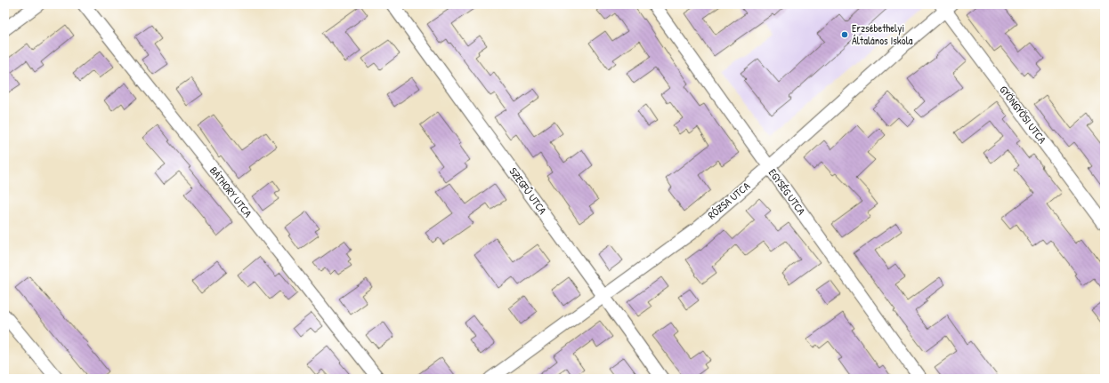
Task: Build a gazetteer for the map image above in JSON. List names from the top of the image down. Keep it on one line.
{"streets":{"street":["GYÖNGYÖSI UTCA","SZEGFŰ UTCA","BÁTHORY UTCA","EGYSÉG UTCA","RÓZSA UTCA"]},"crossings":[["GYÖNGYÖSI UTCA","RÓZSA UTCA"],["SZEGFŰ UTCA","RÓZSA UTCA"],["EGYSÉG UTCA","RÓZSA UTCA"]],"places":["Erzsébethelyi Általános Iskola"]}
